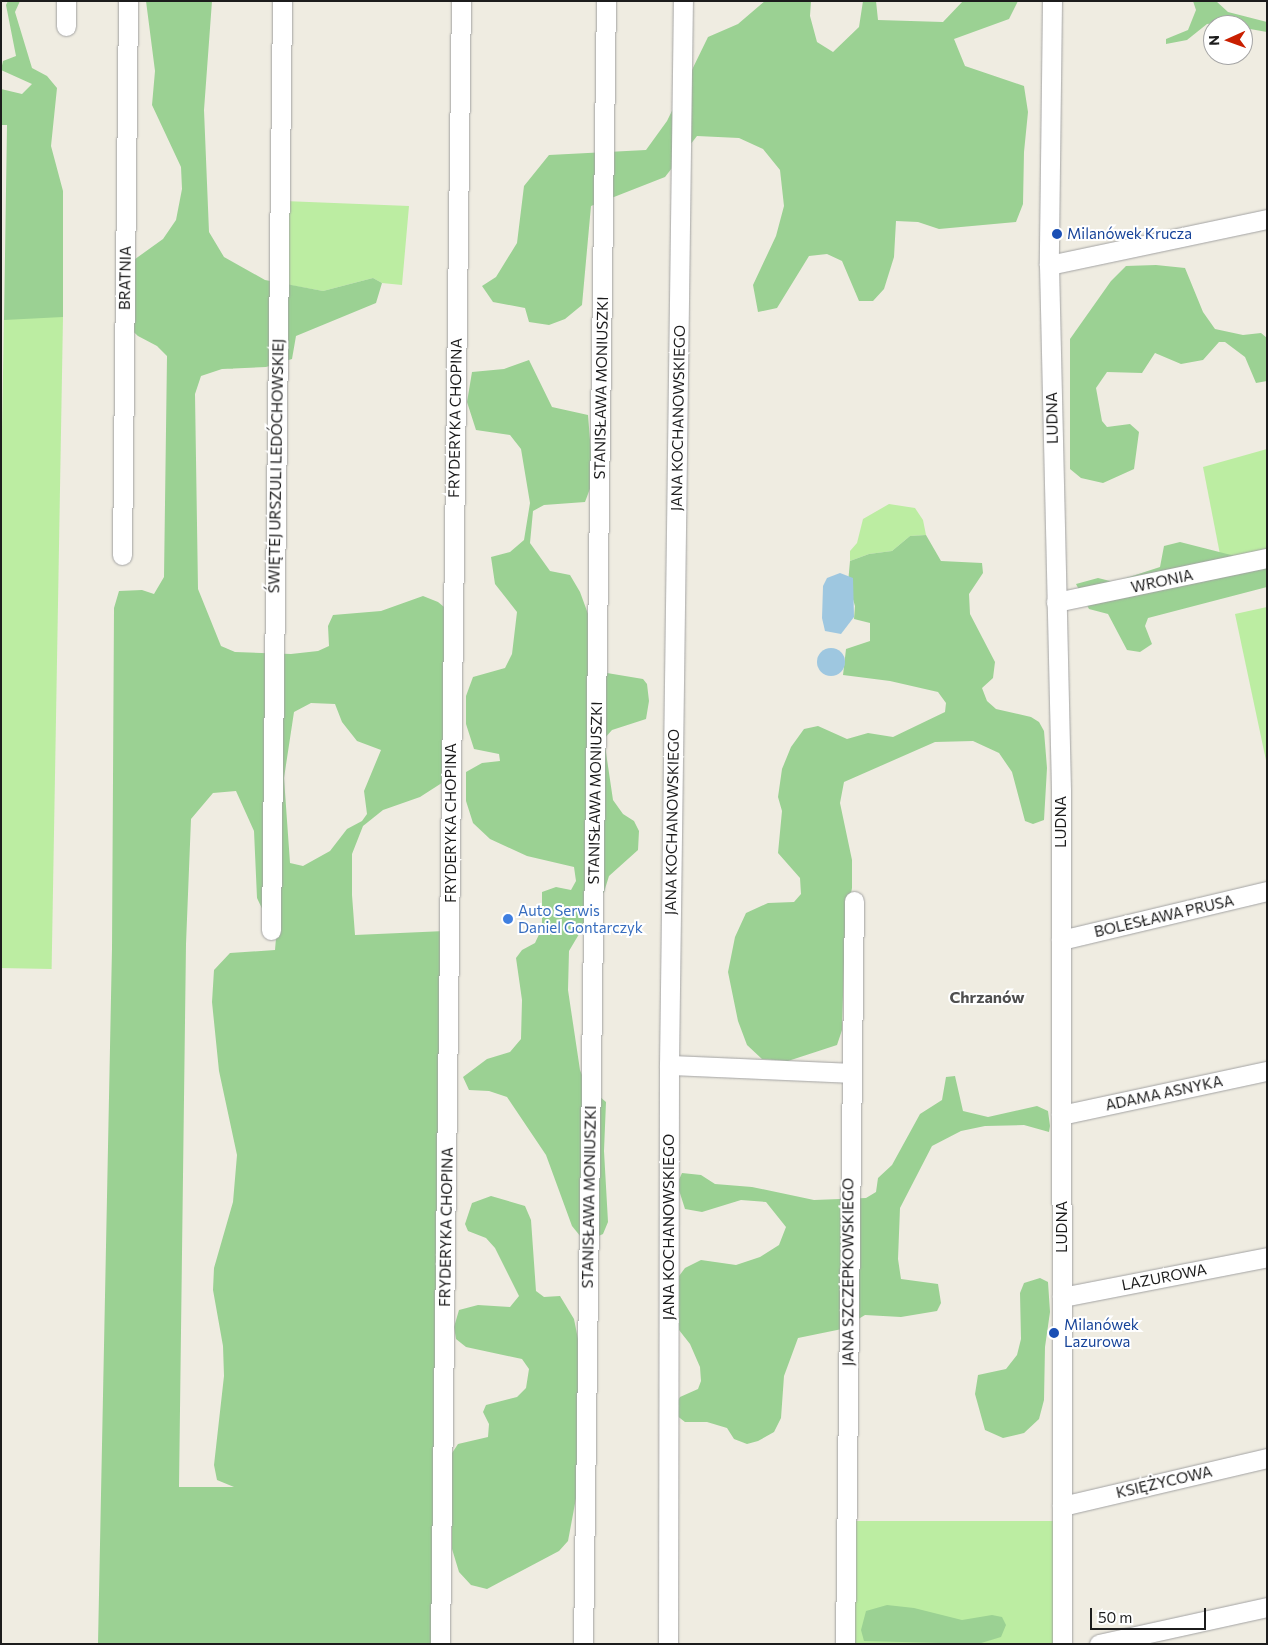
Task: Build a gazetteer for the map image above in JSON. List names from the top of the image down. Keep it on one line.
{"streets":{"street":["BRATNIA","STANISŁAWA MONIUSZKI","FRYDERYKA CHOPINA","JANA KOCHANOWSKIEGO","LUDNA","ŚWIĘTEJ URSZULI LEDÓCHOWSKIEJ","WRONIA","BOLESŁAWA PRUSA","ADAMA ASNYKA","JANA SZCZEPKOWSKIEGO","LAZUROWA","KSIĘŻYCOWA"]},"crossings":[["LUDNA","WRONIA"],["LUDNA","BOLESŁAWA PRUSA"],["LUDNA","ADAMA ASNYKA"],["LUDNA","LAZUROWA"],["LUDNA","KSIĘŻYCOWA"]],"districts":["Chrzanów"],"places":["Milanówek Krucza","Auto Serwis Daniel Gontarczyk","Milanówek Lazurowa"],"scale_bar":"50 m","north":"left"}
